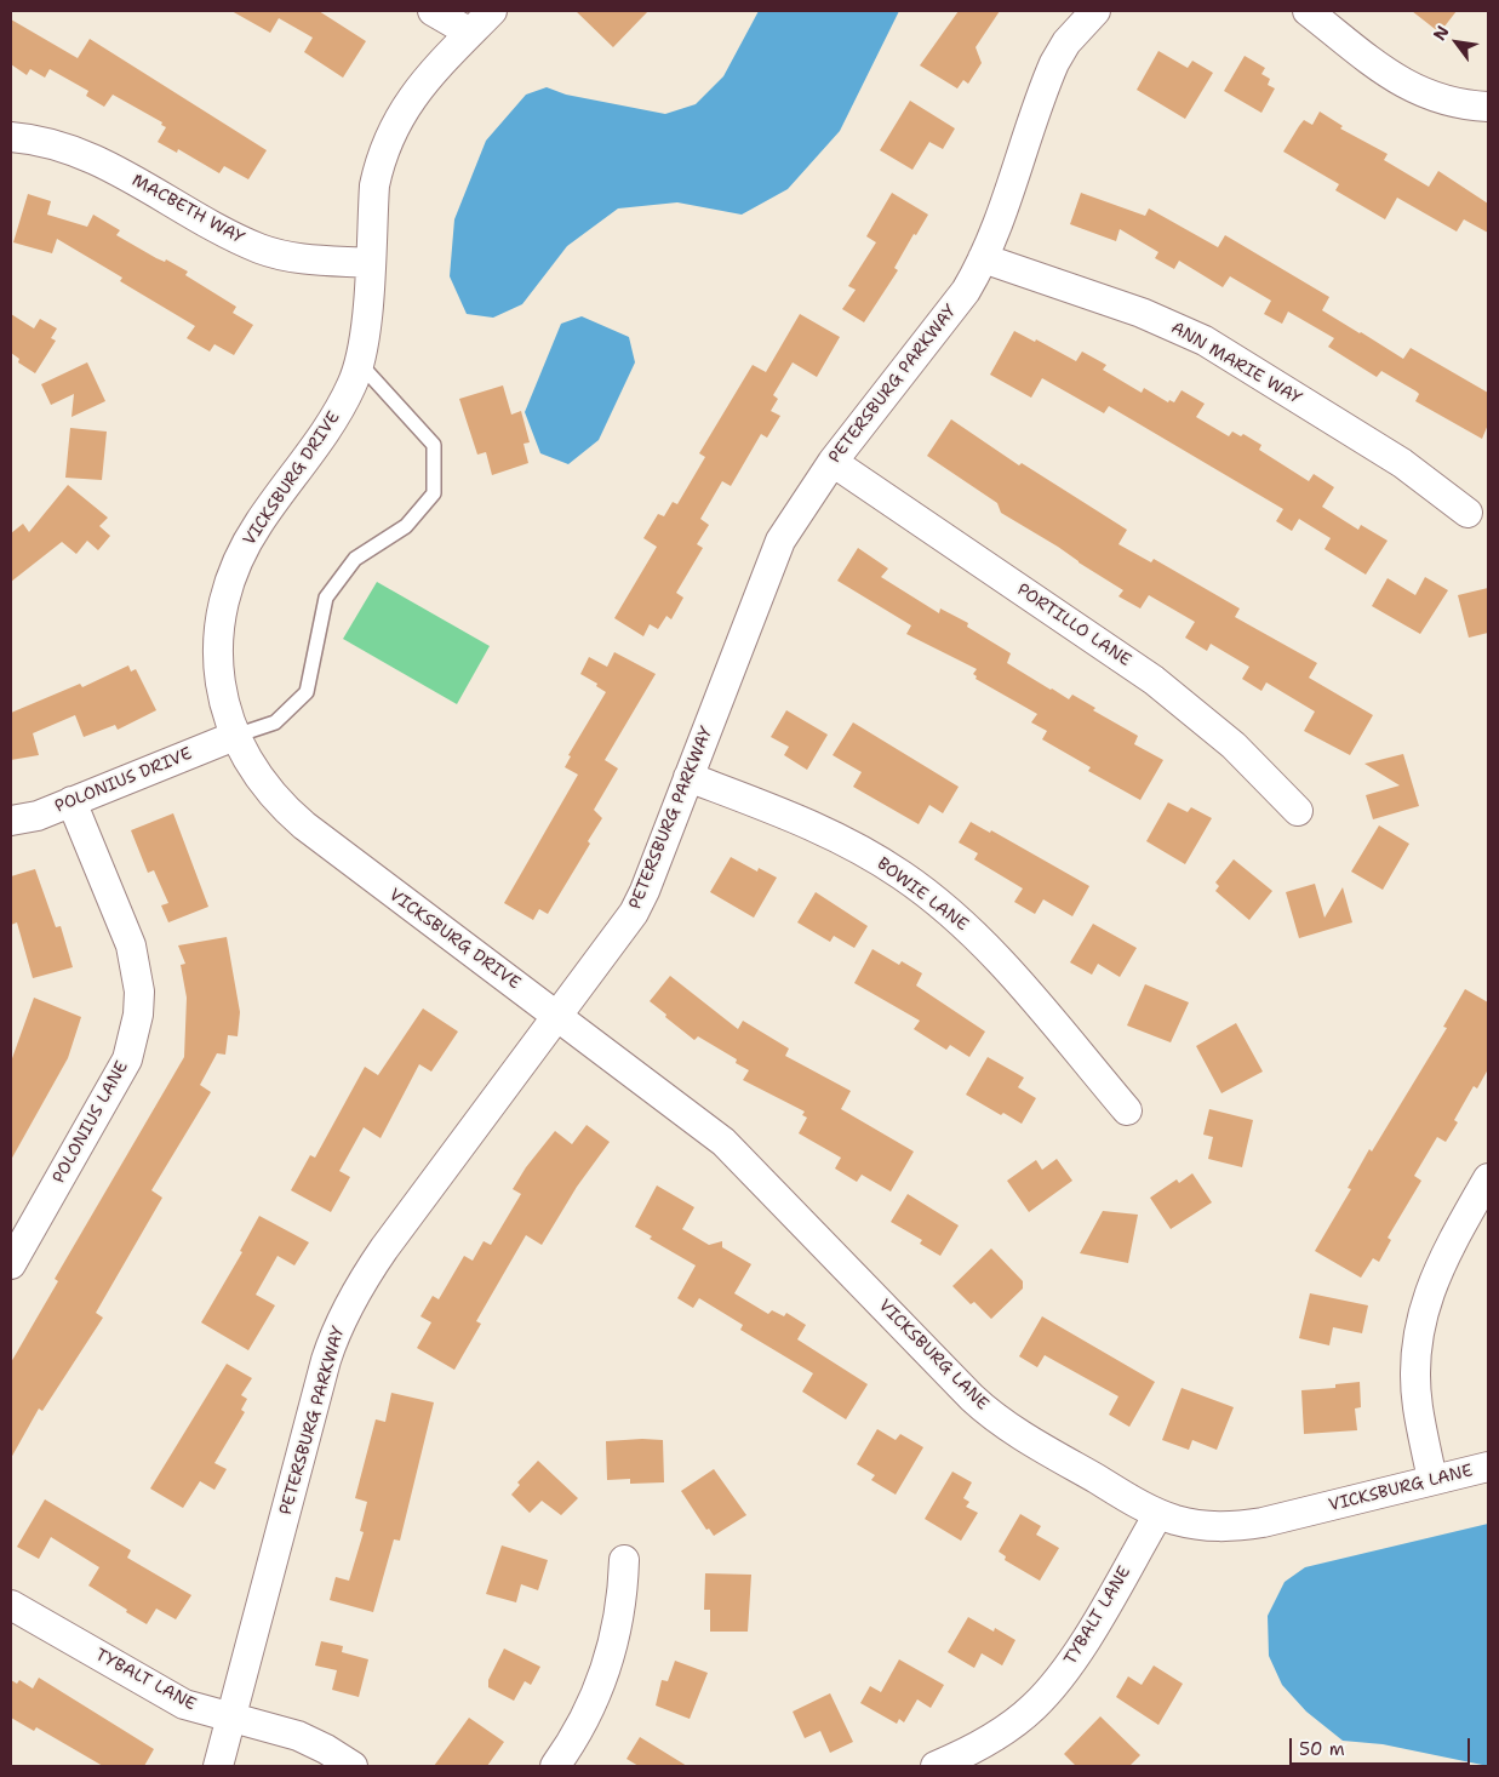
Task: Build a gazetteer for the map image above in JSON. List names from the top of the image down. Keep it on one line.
{"streets":{"street":["MACBETH WAY","ANN MARIE WAY","PETERSBURG PARKWAY","VICKSBURG DRIVE","PORTILLO LANE","POLONIUS DRIVE","BOWIE LANE","POLONIUS LANE","VICKSBURG LANE","TYBALT LANE"]},"crossings":[["MACBETH WAY","VICKSBURG DRIVE"],["ANN MARIE WAY","PETERSBURG PARKWAY"],["PETERSBURG PARKWAY","VICKSBURG DRIVE"],["PETERSBURG PARKWAY","PORTILLO LANE"],["PETERSBURG PARKWAY","BOWIE LANE"],["PETERSBURG PARKWAY","VICKSBURG LANE"],["PETERSBURG PARKWAY","TYBALT LANE"],["VICKSBURG DRIVE","POLONIUS DRIVE"],["VICKSBURG DRIVE","VICKSBURG LANE"],["POLONIUS DRIVE","POLONIUS LANE"],["VICKSBURG LANE","TYBALT LANE"]],"scale_bar":"50 m","north":"top left"}
